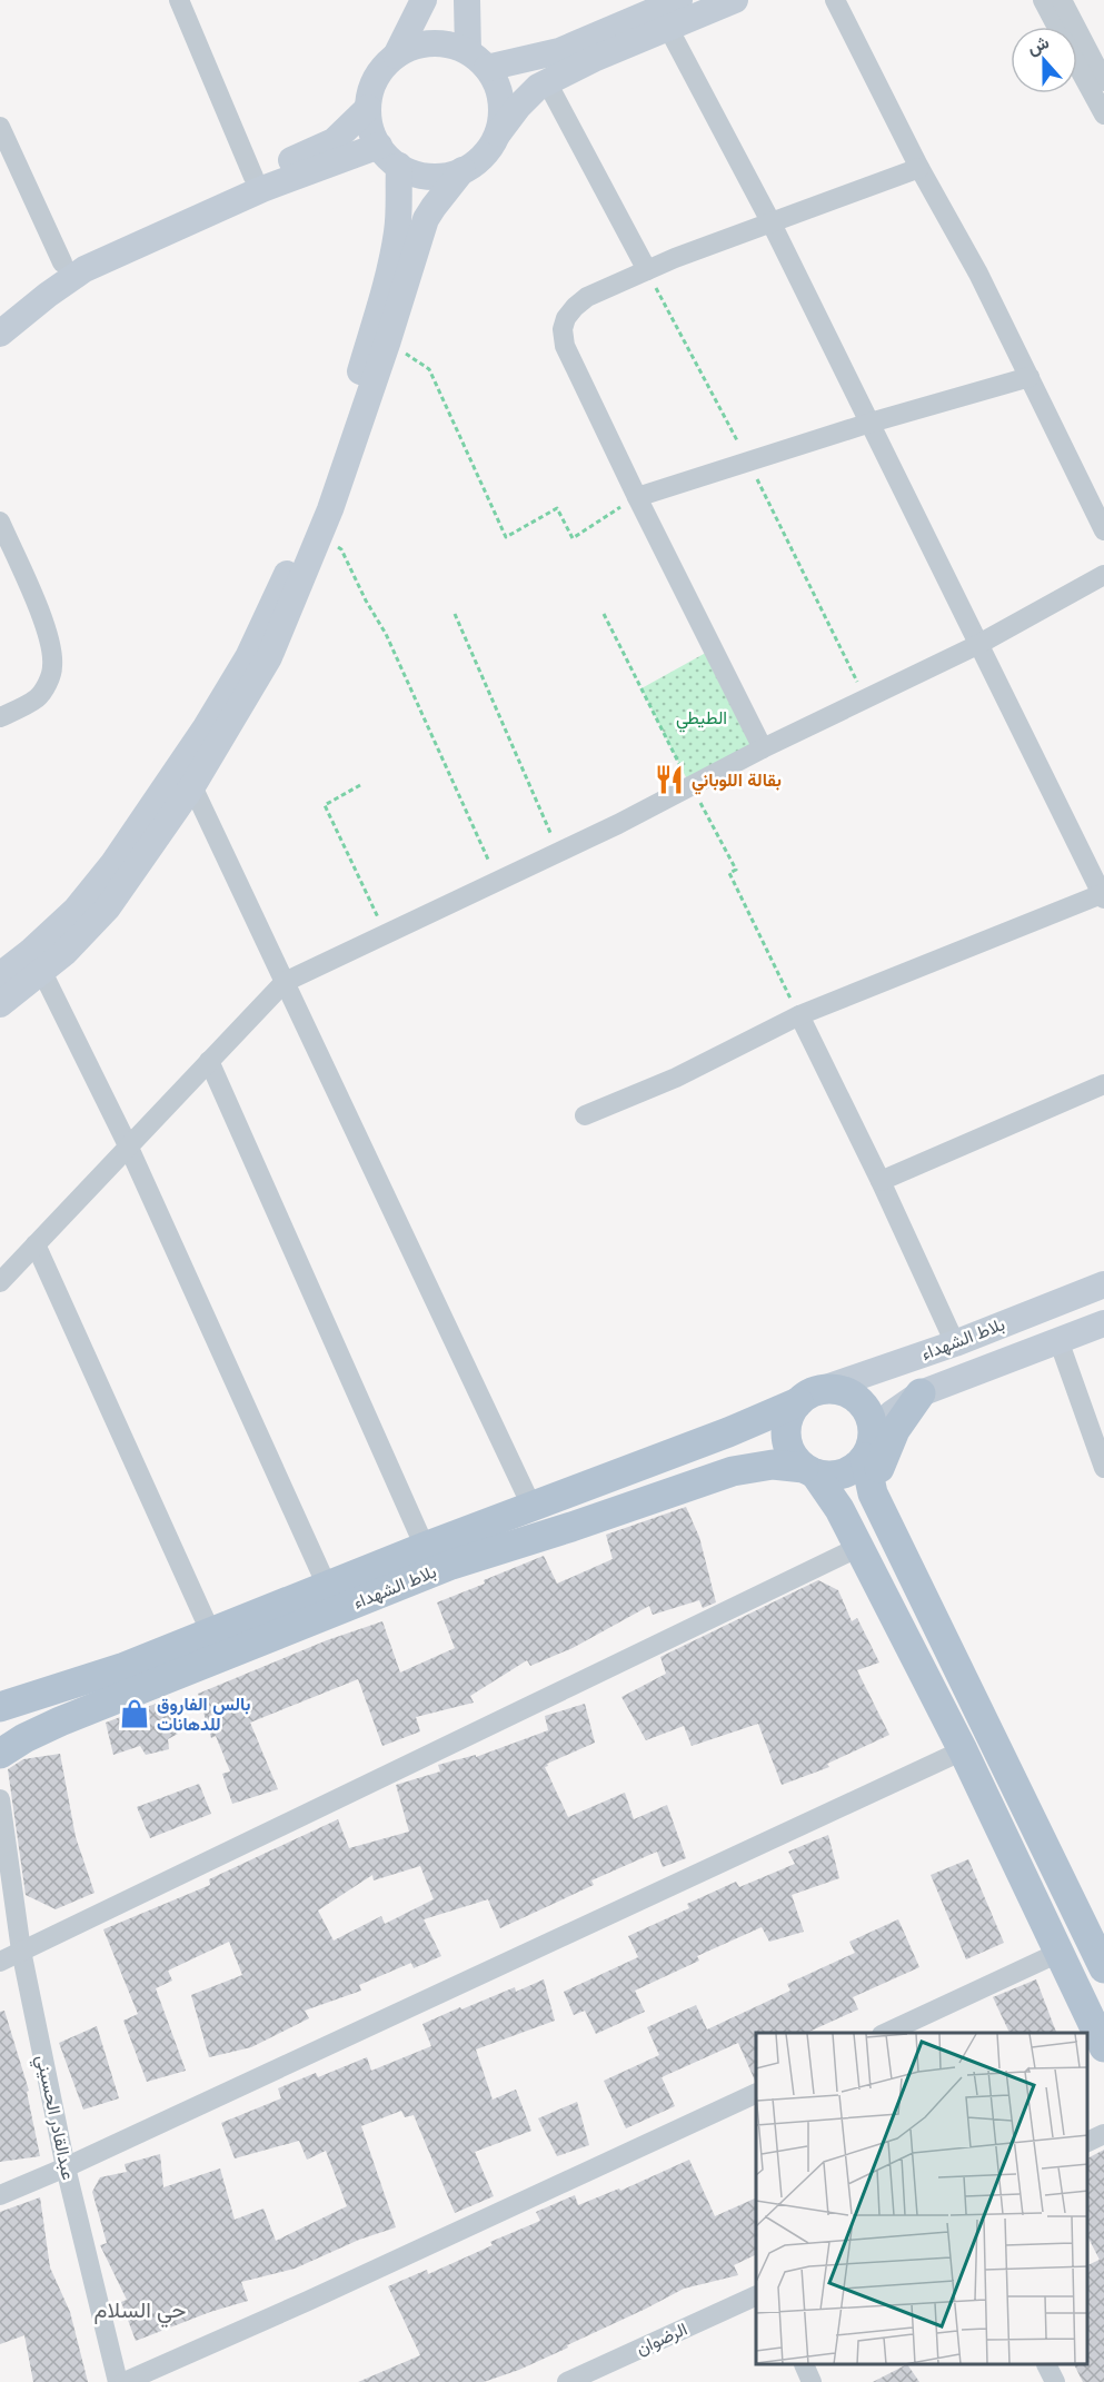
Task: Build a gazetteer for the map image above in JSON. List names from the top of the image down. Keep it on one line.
{"streets":{"main road":["بلاط الشهداء"],"street":["عبدالقادر الحسيني","الرضوان"]},"districts":["حي السلام"],"parks":["الطيطي"],"places":{"restaurant":["بقالة اللوباني"],"shop":["بالس الفاروق للدهانات"]},"north":"top"}
